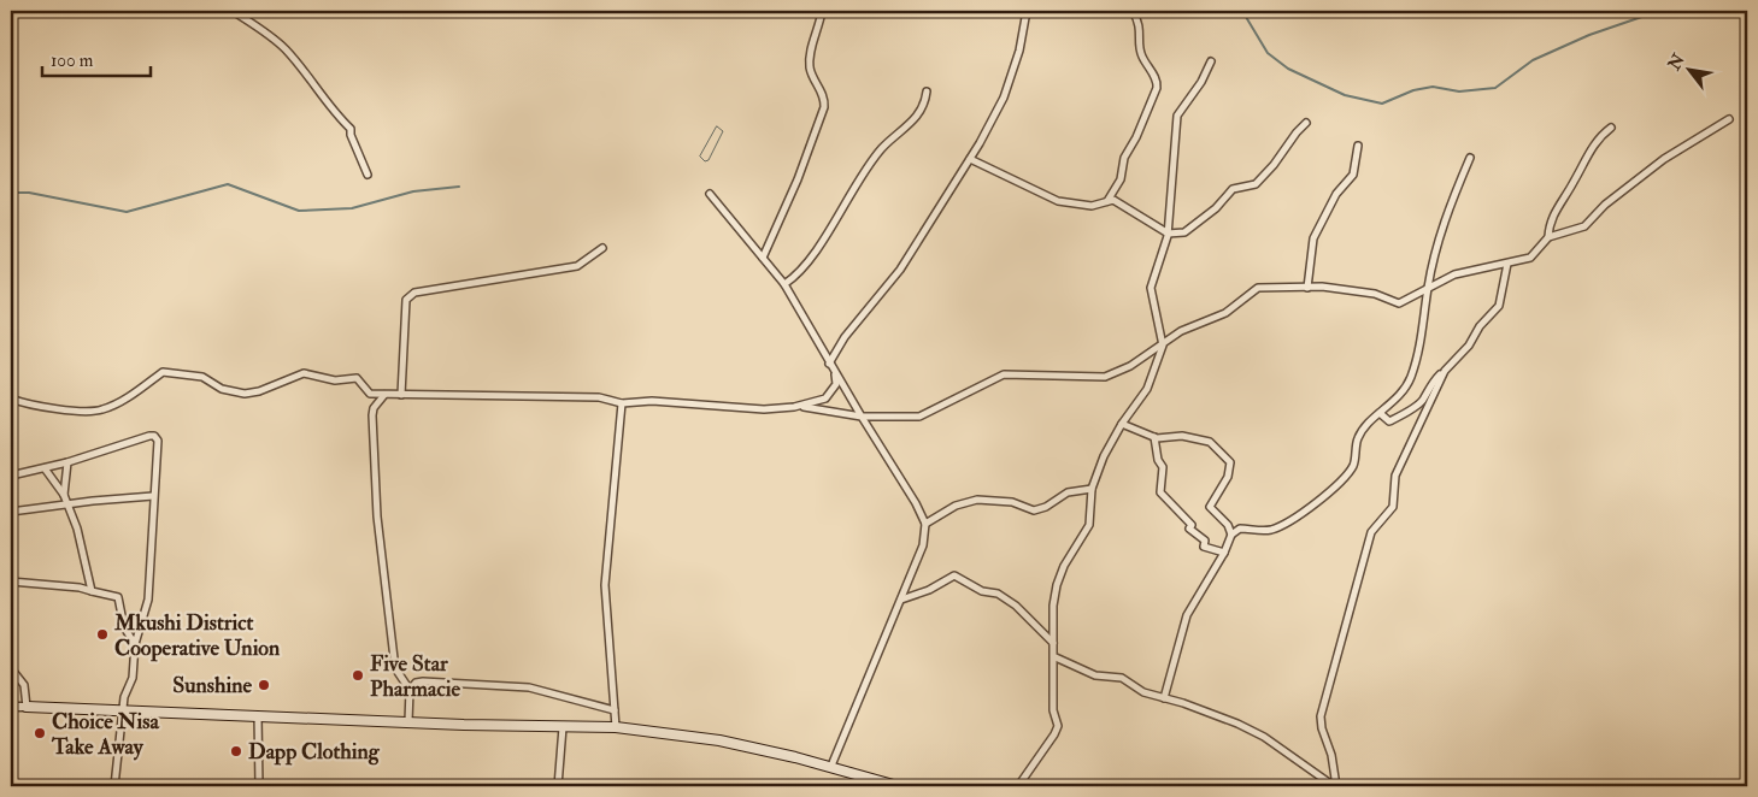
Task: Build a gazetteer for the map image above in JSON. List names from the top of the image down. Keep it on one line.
{"places":["Mkushi District Cooperative Union","Five Star Pharmacie","Sunshine","Choice Nisa Take Away","Dapp Clothing"],"scale_bar":"100 m","north":"top left"}
